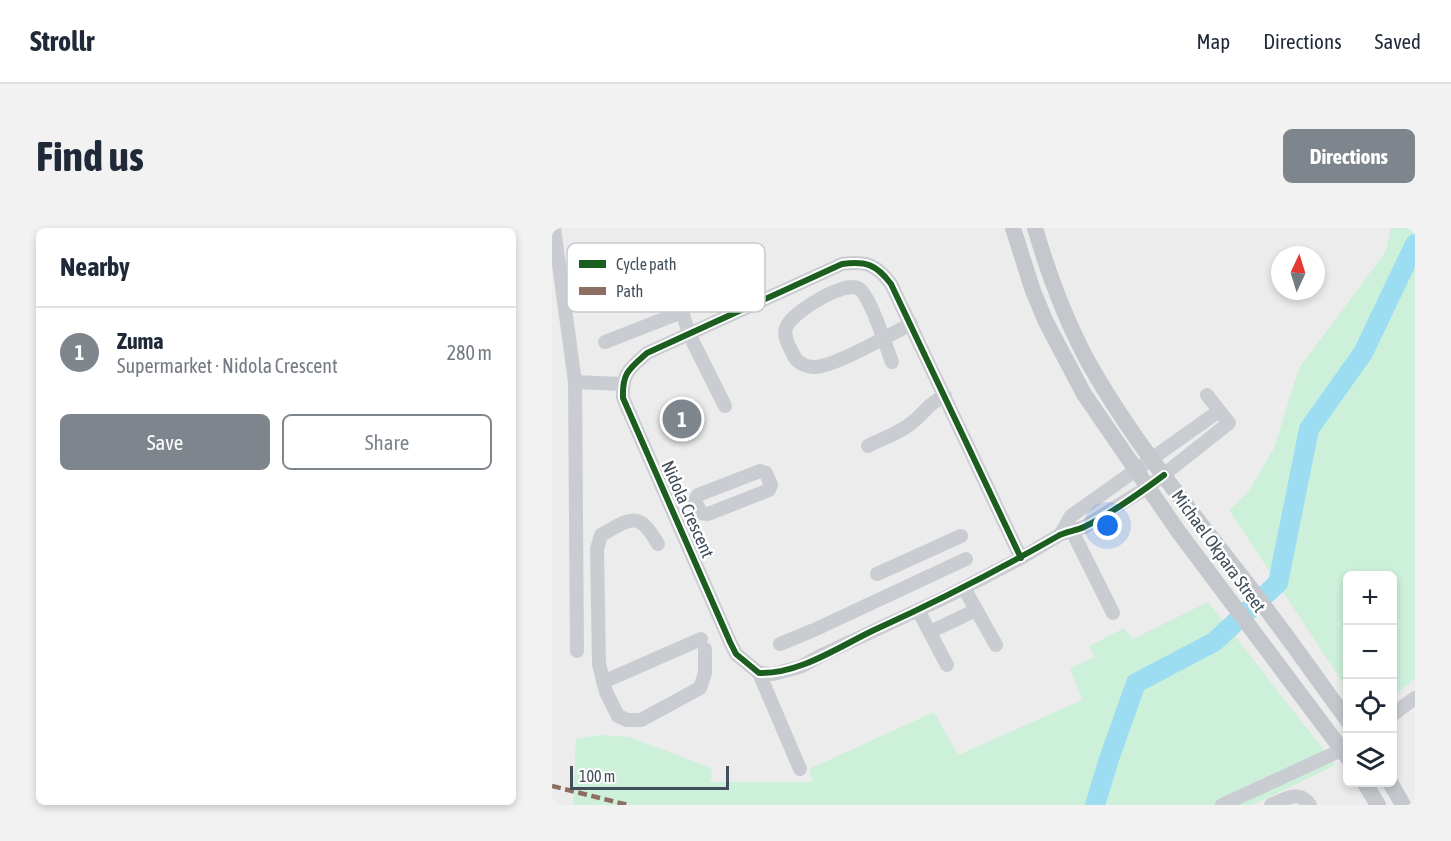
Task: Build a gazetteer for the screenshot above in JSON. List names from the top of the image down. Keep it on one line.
{"streets":{"main road":["Michael Okpara Street"],"street":["Nidola Crescent"]},"legend":["Cycle path","Path"],"scale_bar":"100 m","north":"top","page":{"header":"Strollr","nav":["Map","Directions","Saved"],"buttons":["Directions",["Save","Share"]],"title":"Find us","heading":"Nearby","list":[{"mark":"1","name":"Zuma","note":"Supermarket · Nidola Crescent","value":"280 m"}],"pins":"1","map_buttons":["+","−"],"scale":"100 m"}}
